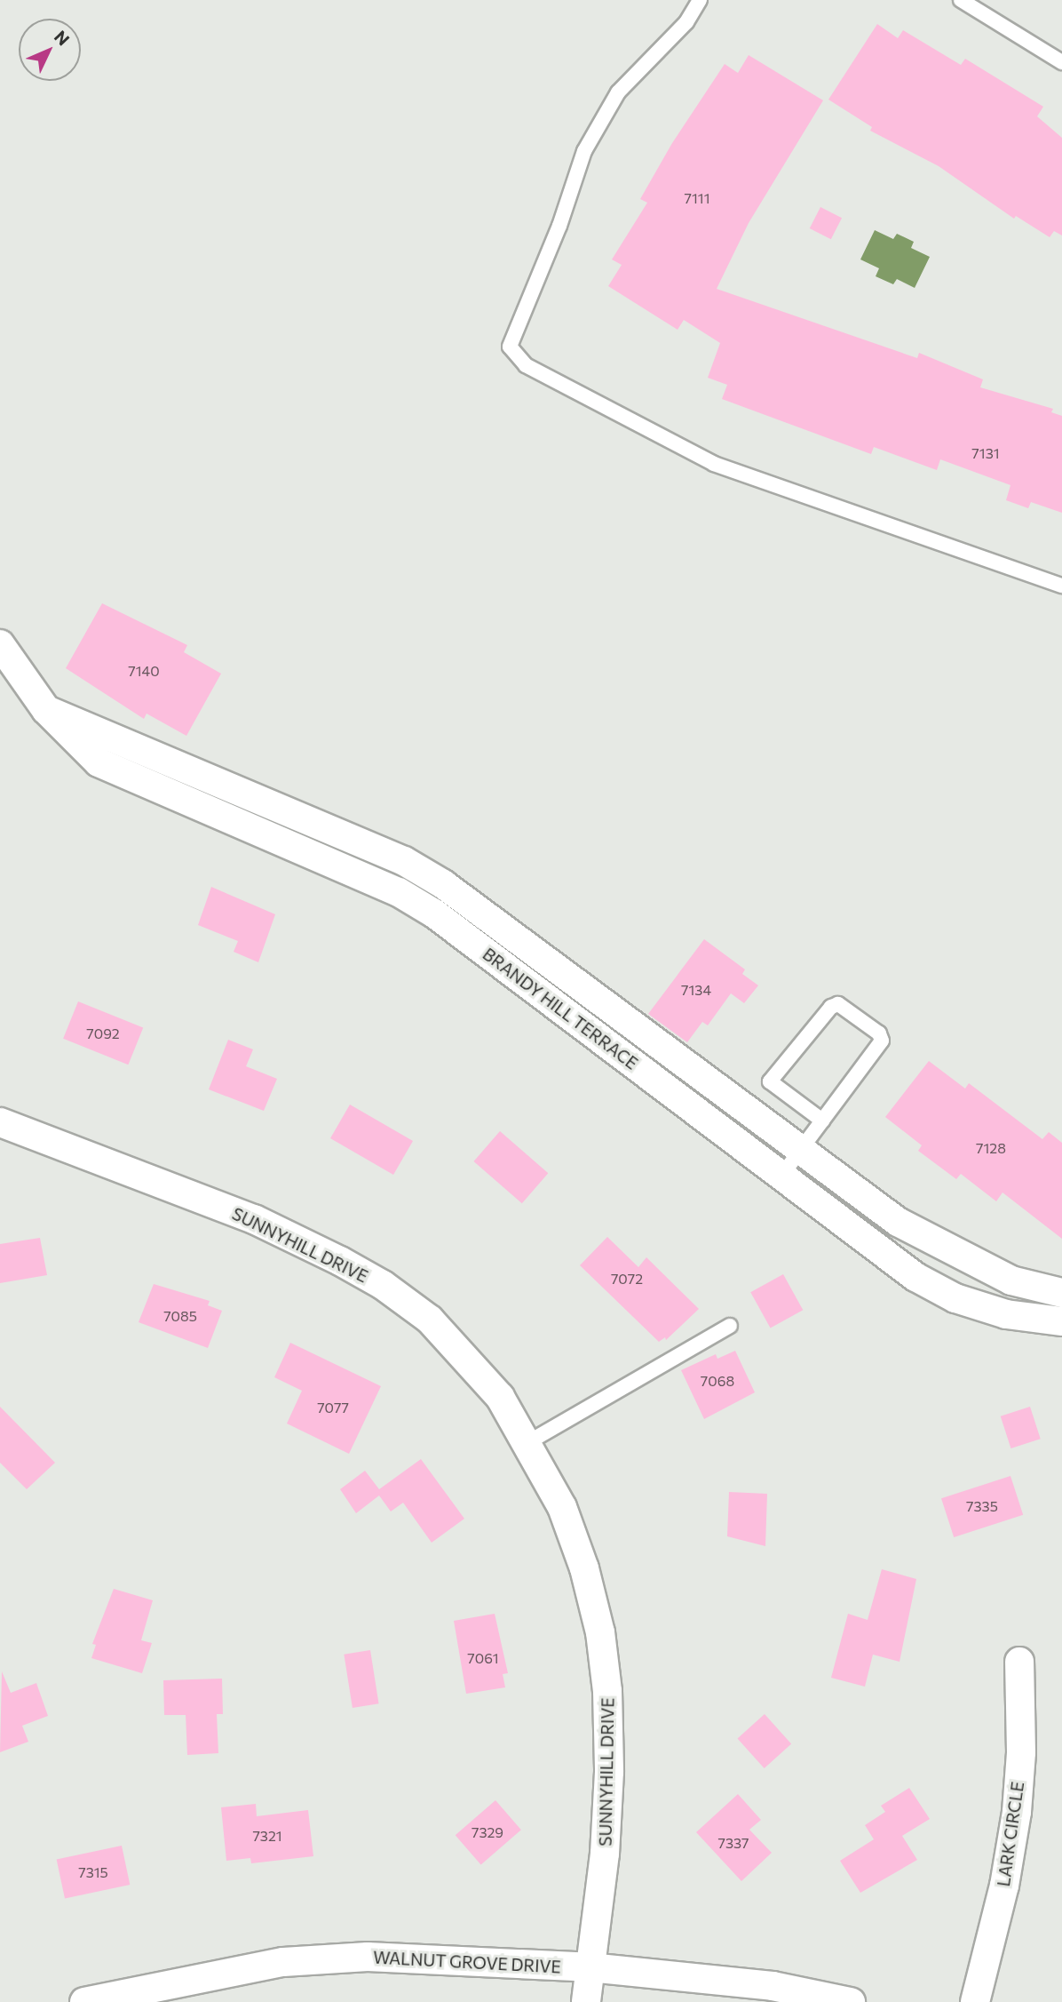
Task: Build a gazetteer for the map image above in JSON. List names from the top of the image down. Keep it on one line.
{"streets":{"street":["BRANDY HILL TERRACE","SUNNYHILL DRIVE","LARK CIRCLE","WALNUT GROVE DRIVE"]},"crossings":[["SUNNYHILL DRIVE","WALNUT GROVE DRIVE"]],"house_numbers":["7111","7131","7140","7134","7092","7128","7072","7085","7068","7077","7335","7061","7329","7321","7337","7315"],"north":"top right"}
